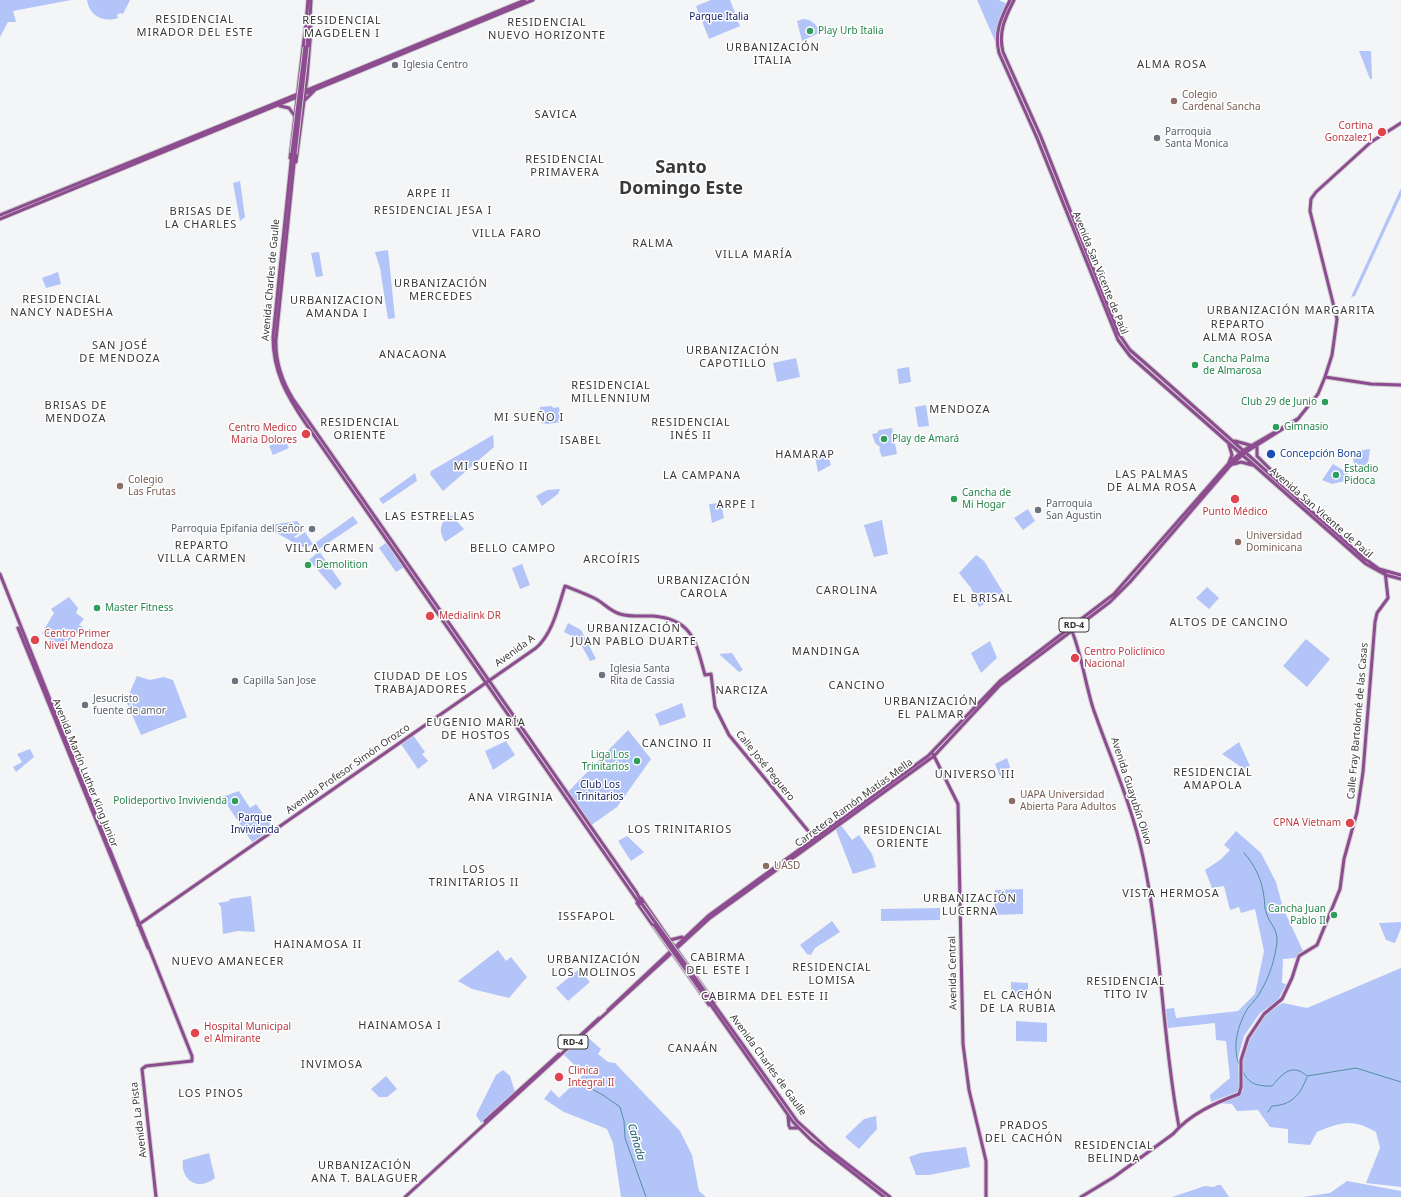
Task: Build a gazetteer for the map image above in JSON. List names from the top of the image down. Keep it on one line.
{"streets":{"main road":["Avenida San Vicente de Paúl","Avenida Charles de Gaulle","RD-4","Avenida A","Calle Fray Bartolomé de las Casas","Calle José Peguero","Avenida Profesor Simón Orozco","Avenida Martín Luther King Junior","Avenida Guayubín Olivo","Carretera Ramón Matías Mella","Avenida Central","Avenida La Pista"]},"crossings":[["Avenida San Vicente de Paúl","RD-4"],["Avenida San Vicente de Paúl","Calle Fray Bartolomé de las Casas"],["Avenida San Vicente de Paúl","Carretera Ramón Matías Mella"],["Avenida Charles de Gaulle","Avenida A"],["Avenida Charles de Gaulle","Avenida Profesor Simón Orozco"],["RD-4","Carretera Ramón Matías Mella"],["Avenida A","Calle José Peguero"],["Avenida A","Avenida Profesor Simón Orozco"],["Calle Fray Bartolomé de las Casas","Avenida Guayubín Olivo"],["Calle José Peguero","Carretera Ramón Matías Mella"],["Avenida Profesor Simón Orozco","Avenida Martín Luther King Junior"],["Avenida Profesor Simón Orozco","Avenida La Pista"],["Avenida Martín Luther King Junior","Avenida La Pista"],["Avenida Guayubín Olivo","Carretera Ramón Matías Mella"],["Carretera Ramón Matías Mella","Avenida Central"]],"districts":["RESIDENCIAL MIRADOR DEL ESTE","RESIDENCIAL MAGDELEN I","RESIDENCIAL NUEVO HORIZONTE","URBANIZACIÓN ITALIA","ALMA ROSA","SAVICA","RESIDENCIAL PRIMAVERA","Santo Domingo Este","ARPE II","RESIDENCIAL JESA I","BRISAS DE LA CHARLES","VILLA FARO","RALMA","VILLA MARÍA","URBANIZACIÓN MERCEDES","RESIDENCIAL NANCY NADESHA","URBANIZACION AMANDA I","URBANIZACIÓN MARGARITA","REPARTO ALMA ROSA","SAN JOSÉ DE MENDOZA","URBANIZACIÓN CAPOTILLO","ANACAONA","RESIDENCIAL MILLENNIUM","BRISAS DE MENDOZA","MENDOZA","MI SUEÑO I","RESIDENCIAL ORIENTE","RESIDENCIAL INÉS II","ISABEL","HAMARAP","MI SUEÑO II","LAS PALMAS DE ALMA ROSA","LA CAMPANA","ARPE I","LAS ESTRELLAS","REPARTO VILLA CARMEN","VILLA CARMEN","BELLO CAMPO","ARCOÍRIS","URBANIZACIÓN CAROLA","CAROLINA","EL BRISAL","ALTOS DE CANCINO","URBANIZACIÓN JUAN PABLO DUARTE","MANDINGA","CIUDAD DE LOS TRABAJADORES","CANCINO","NARCIZA","URBANIZACIÓN EL PALMAR","EUGENIO MARÍA DE HOSTOS","CANCINO II","RESIDENCIAL AMAPOLA","UNIVERSO III","ANA VIRGINIA","LOS TRINITARIOS","RESIDENCIAL ORIENTE","LOS TRINITARIOS II","VISTA HERMOSA","URBANIZACIÓN LUCERNA","ISSFAPOL","HAINAMOSA II","CABIRMA DEL ESTE I","URBANIZACIÓN LOS MOLINOS","NUEVO AMANECER","RESIDENCIAL LOMISA","RESIDENCIAL TITO IV","EL CACHÓN DE LA RUBIA","CABIRMA DEL ESTE II","HAINAMOSA I","CANAÁN","INVIMOSA","LOS PINOS","PRADOS DEL CACHÓN","RESIDENCIAL BELINDA","URBANIZACIÓN ANA T. BALAGUER"],"water":["Cañada"],"parks":["Parque Italia","Club Los Trinitarios","Parque Invivienda"],"places":["Play Urb Italia","Iglesia Centro","Colegio Cardenal Sancha","Cortina Gonzalez1","Parroquia Santa Monica","Cancha Palma de Almarosa","Club 29 de Junio","Gimnasio","Centro Medico Maria Dolores","Play de Amará","Concepción Bona","Estadio Pidoca","Colegio Las Frutas","Cancha de Mi Hogar","Punto Médico","Parroquia San Agustin","Parroquia Epifania del señor","Universidad Dominicana","Demolition","Master Fitness","Medialink DR","Centro Primer Nivel Mendoza","Centro Policlínico Nacional","Iglesia Santa Rita de Cassia","Capilla San Jose","Jesucristo fuente de amor","Liga Los Trinitarios","Polideportivo Invivienda","UAPA Universidad Abierta Para Adultos","CPNA Vietnam","UASD","Cancha Juan Pablo II","Hospital Municipal el Almirante","Clinica Integral II"]}
